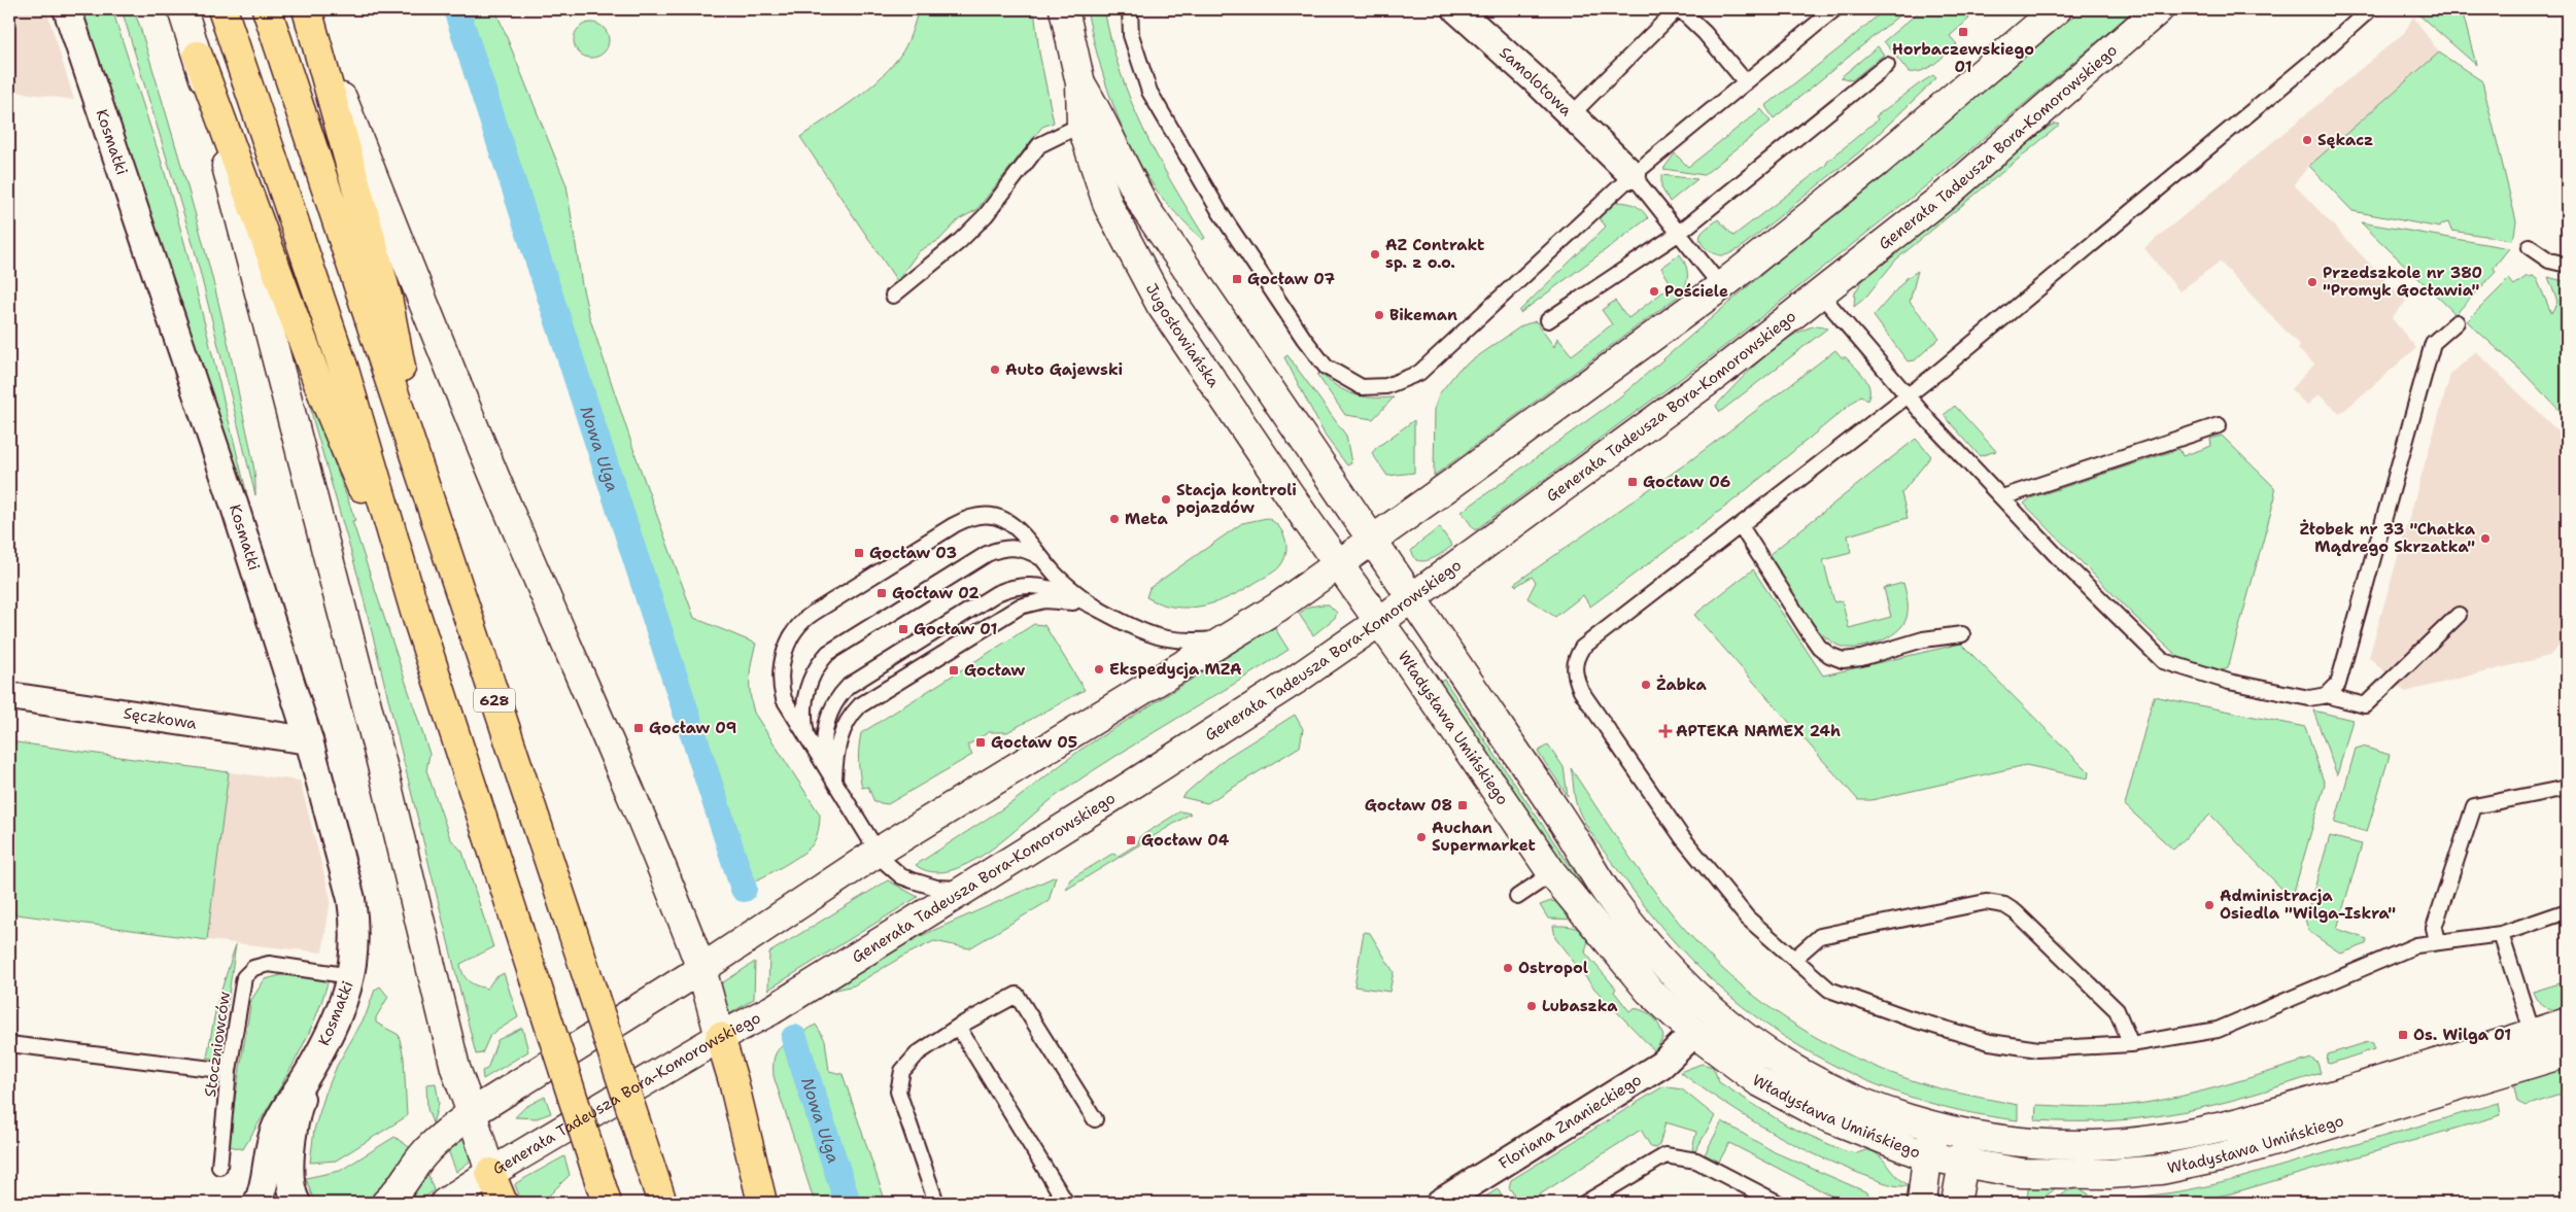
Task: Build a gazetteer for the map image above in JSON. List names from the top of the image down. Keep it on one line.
{"streets":{"main road":["628"],"street":["Samolotowa","Kosmatki","Generała Tadeusza Bora-Komorowskiego","Jugosłowiańska","Sęczkowa","Władysława Umińskiego","Floriana Znanieckiego"],"lane":["Stoczniowców"]},"crossings":[["Kosmatki","Sęczkowa"],["Kosmatki","Stoczniowców"],["Generała Tadeusza Bora-Komorowskiego","Władysława Umińskiego"],["Jugosłowiańska","Władysława Umińskiego"],["Władysława Umińskiego","Floriana Znanieckiego"]],"water":["Nowa Ulga"],"places":{"transit":["Horbaczewskiego 01","Gocław 07","Gocław 06","Gocław 03","Gocław 02","Gocław 01","Gocław","Gocław 09","Gocław 05","Gocław 08","Gocław 04","Os. Wilga 01"],"other":["Sękacz","AZ Contrakt sp. z o.o.","Przedszkole nr 380 \"Promyk Gocławia\"","Pościele","Bikeman","Auto Gajewski","Stacja kontroli pojazdów","Meta","Żłobek nr 33 \"Chatka Mądrego Skrzatka\"","Ekspedycja MZA","Żabka","Auchan Supermarket","Administracja Osiedla \"Wilga-Iskra\"","Ostropol","Lubaszka"],"health":["APTEKA NAMEX 24h"]}}
